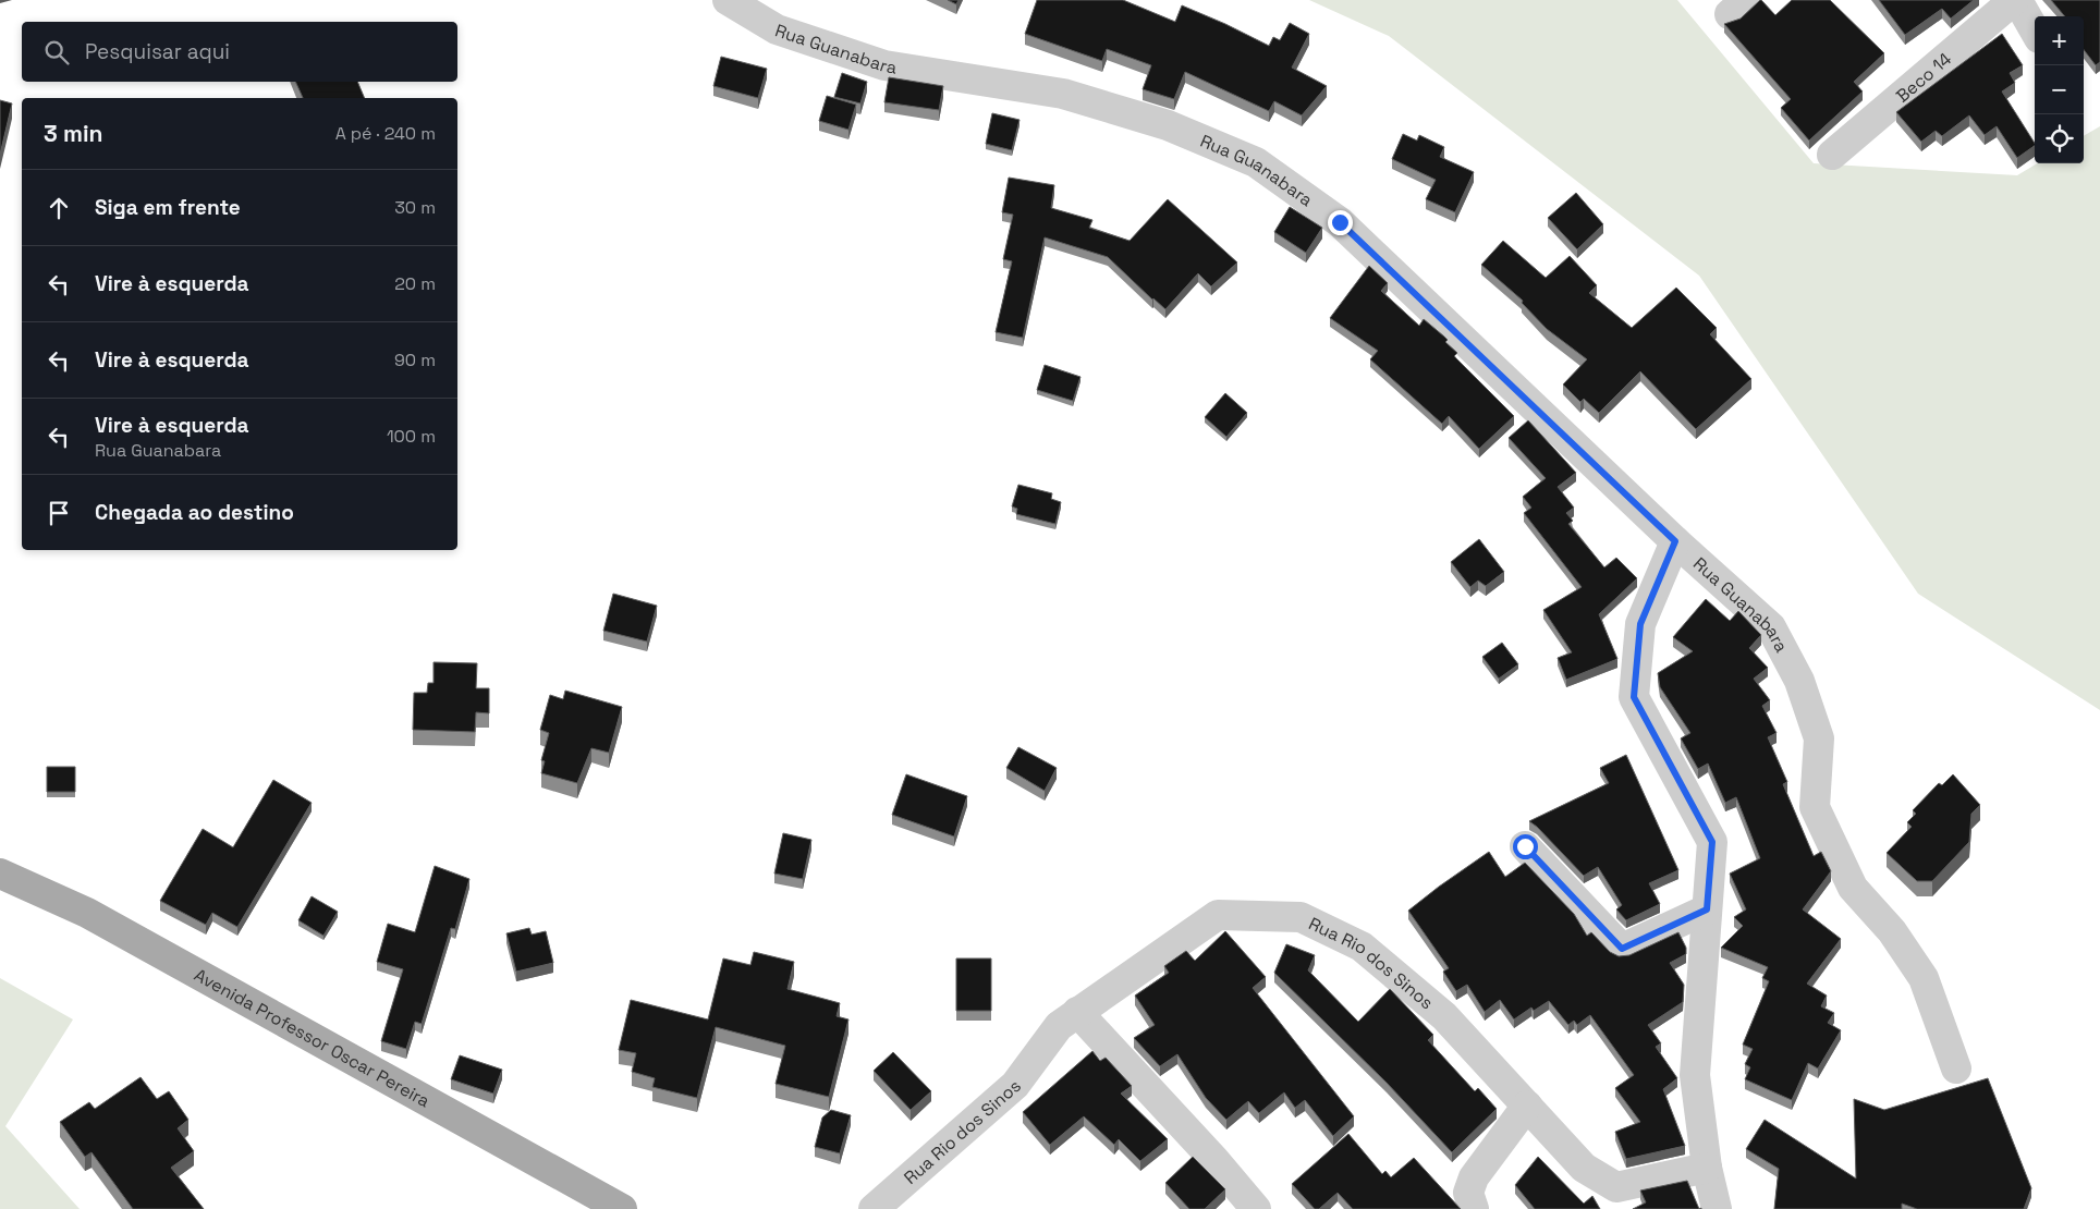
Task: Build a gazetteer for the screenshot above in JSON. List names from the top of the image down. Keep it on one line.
{"streets":{"main road":["Avenida Professor Oscar Pereira"],"street":["Rua Guanabara","Beco 14","Rua Rio dos Sinos"]},"page":{"map_buttons":["+","−"],"search":"Pesquisar aqui","heading":["3 min","A pé · 240 m"],"list":[["Siga em frente","30 m"],["Vire à esquerda","20 m"],["Vire à esquerda","90 m"],["Vire à esquerda","Rua Guanabara","100 m"],"Chegada ao destino"]}}
